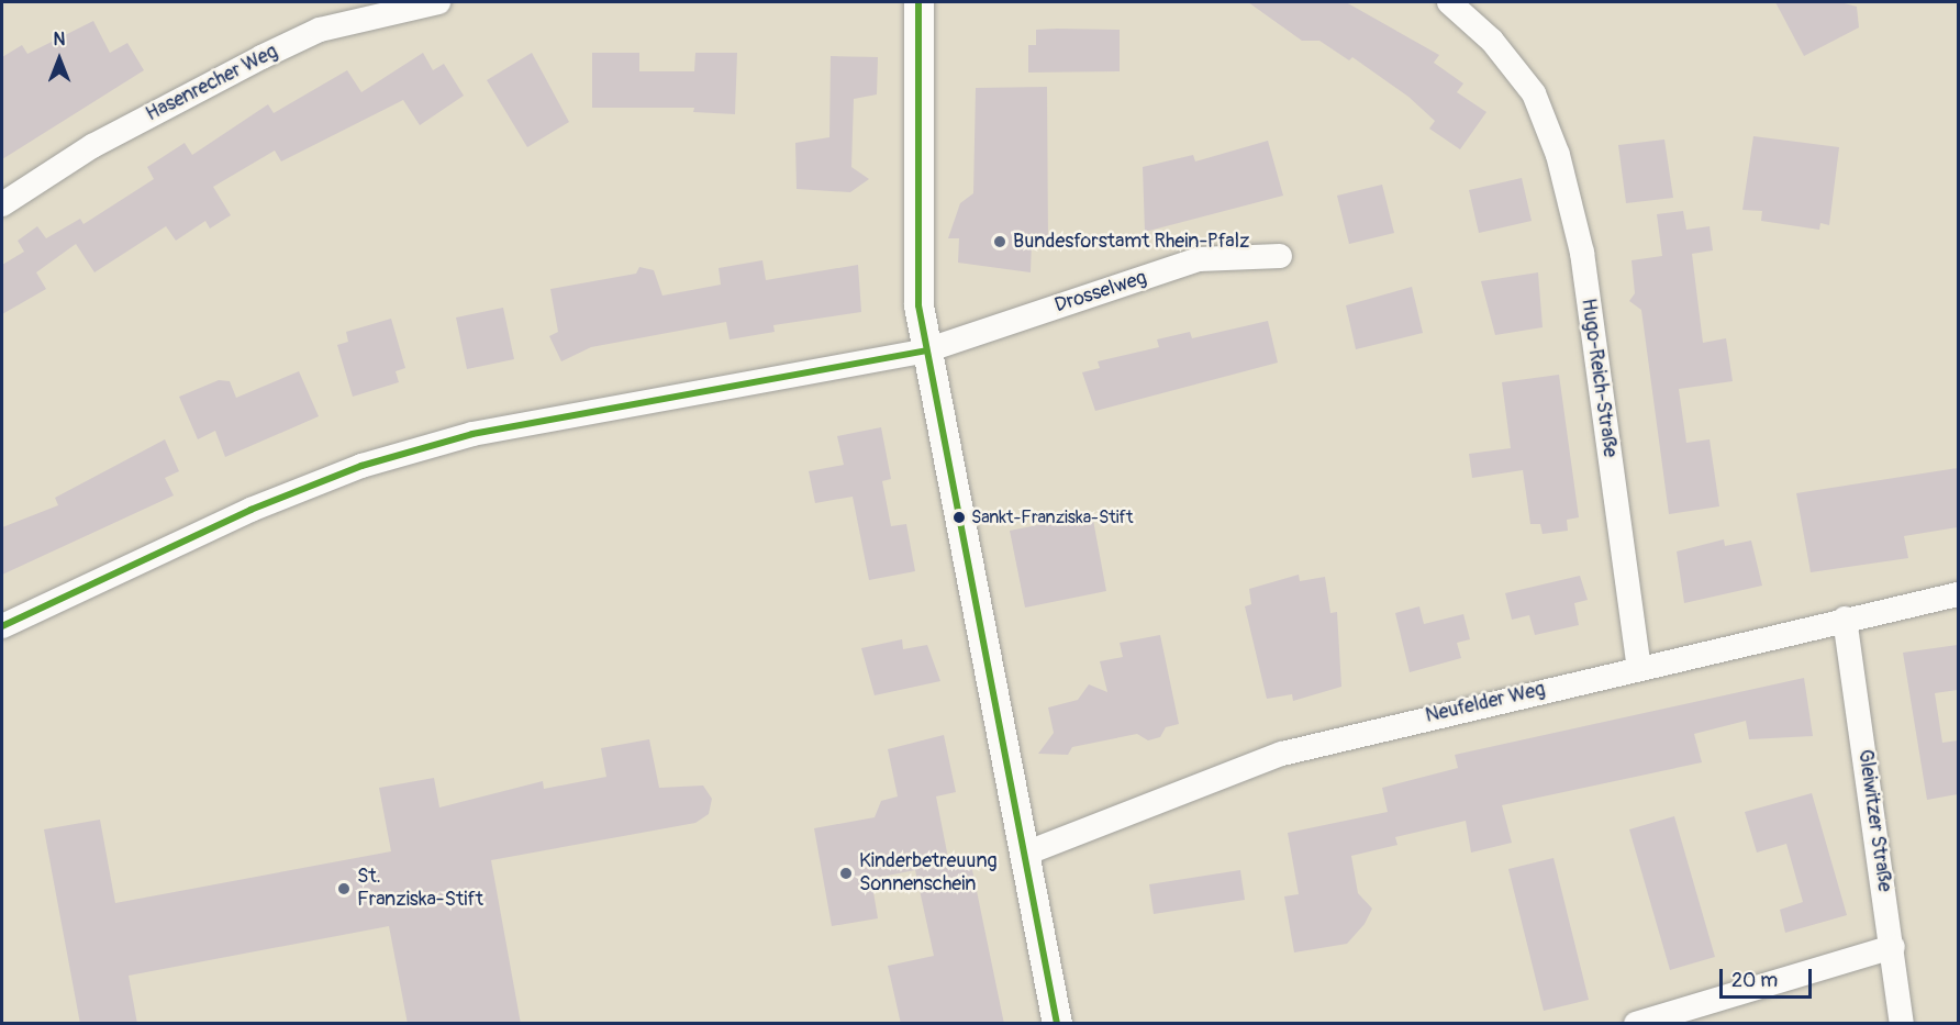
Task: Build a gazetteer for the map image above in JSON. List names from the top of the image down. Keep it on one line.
{"streets":{"street":["Hasenrecher Weg","Drosselweg","Hugo-Reich-Straße","Neufelder Weg","Gleiwitzer Straße"]},"crossings":[["Hugo-Reich-Straße","Neufelder Weg"],["Neufelder Weg","Gleiwitzer Straße"]],"places":["Bundesforstamt Rhein-Pfalz","Sankt-Franziska-Stift","Kinderbetreuung Sonnenschein","St. Franziska-Stift"],"scale_bar":"20 m","north":"top"}
